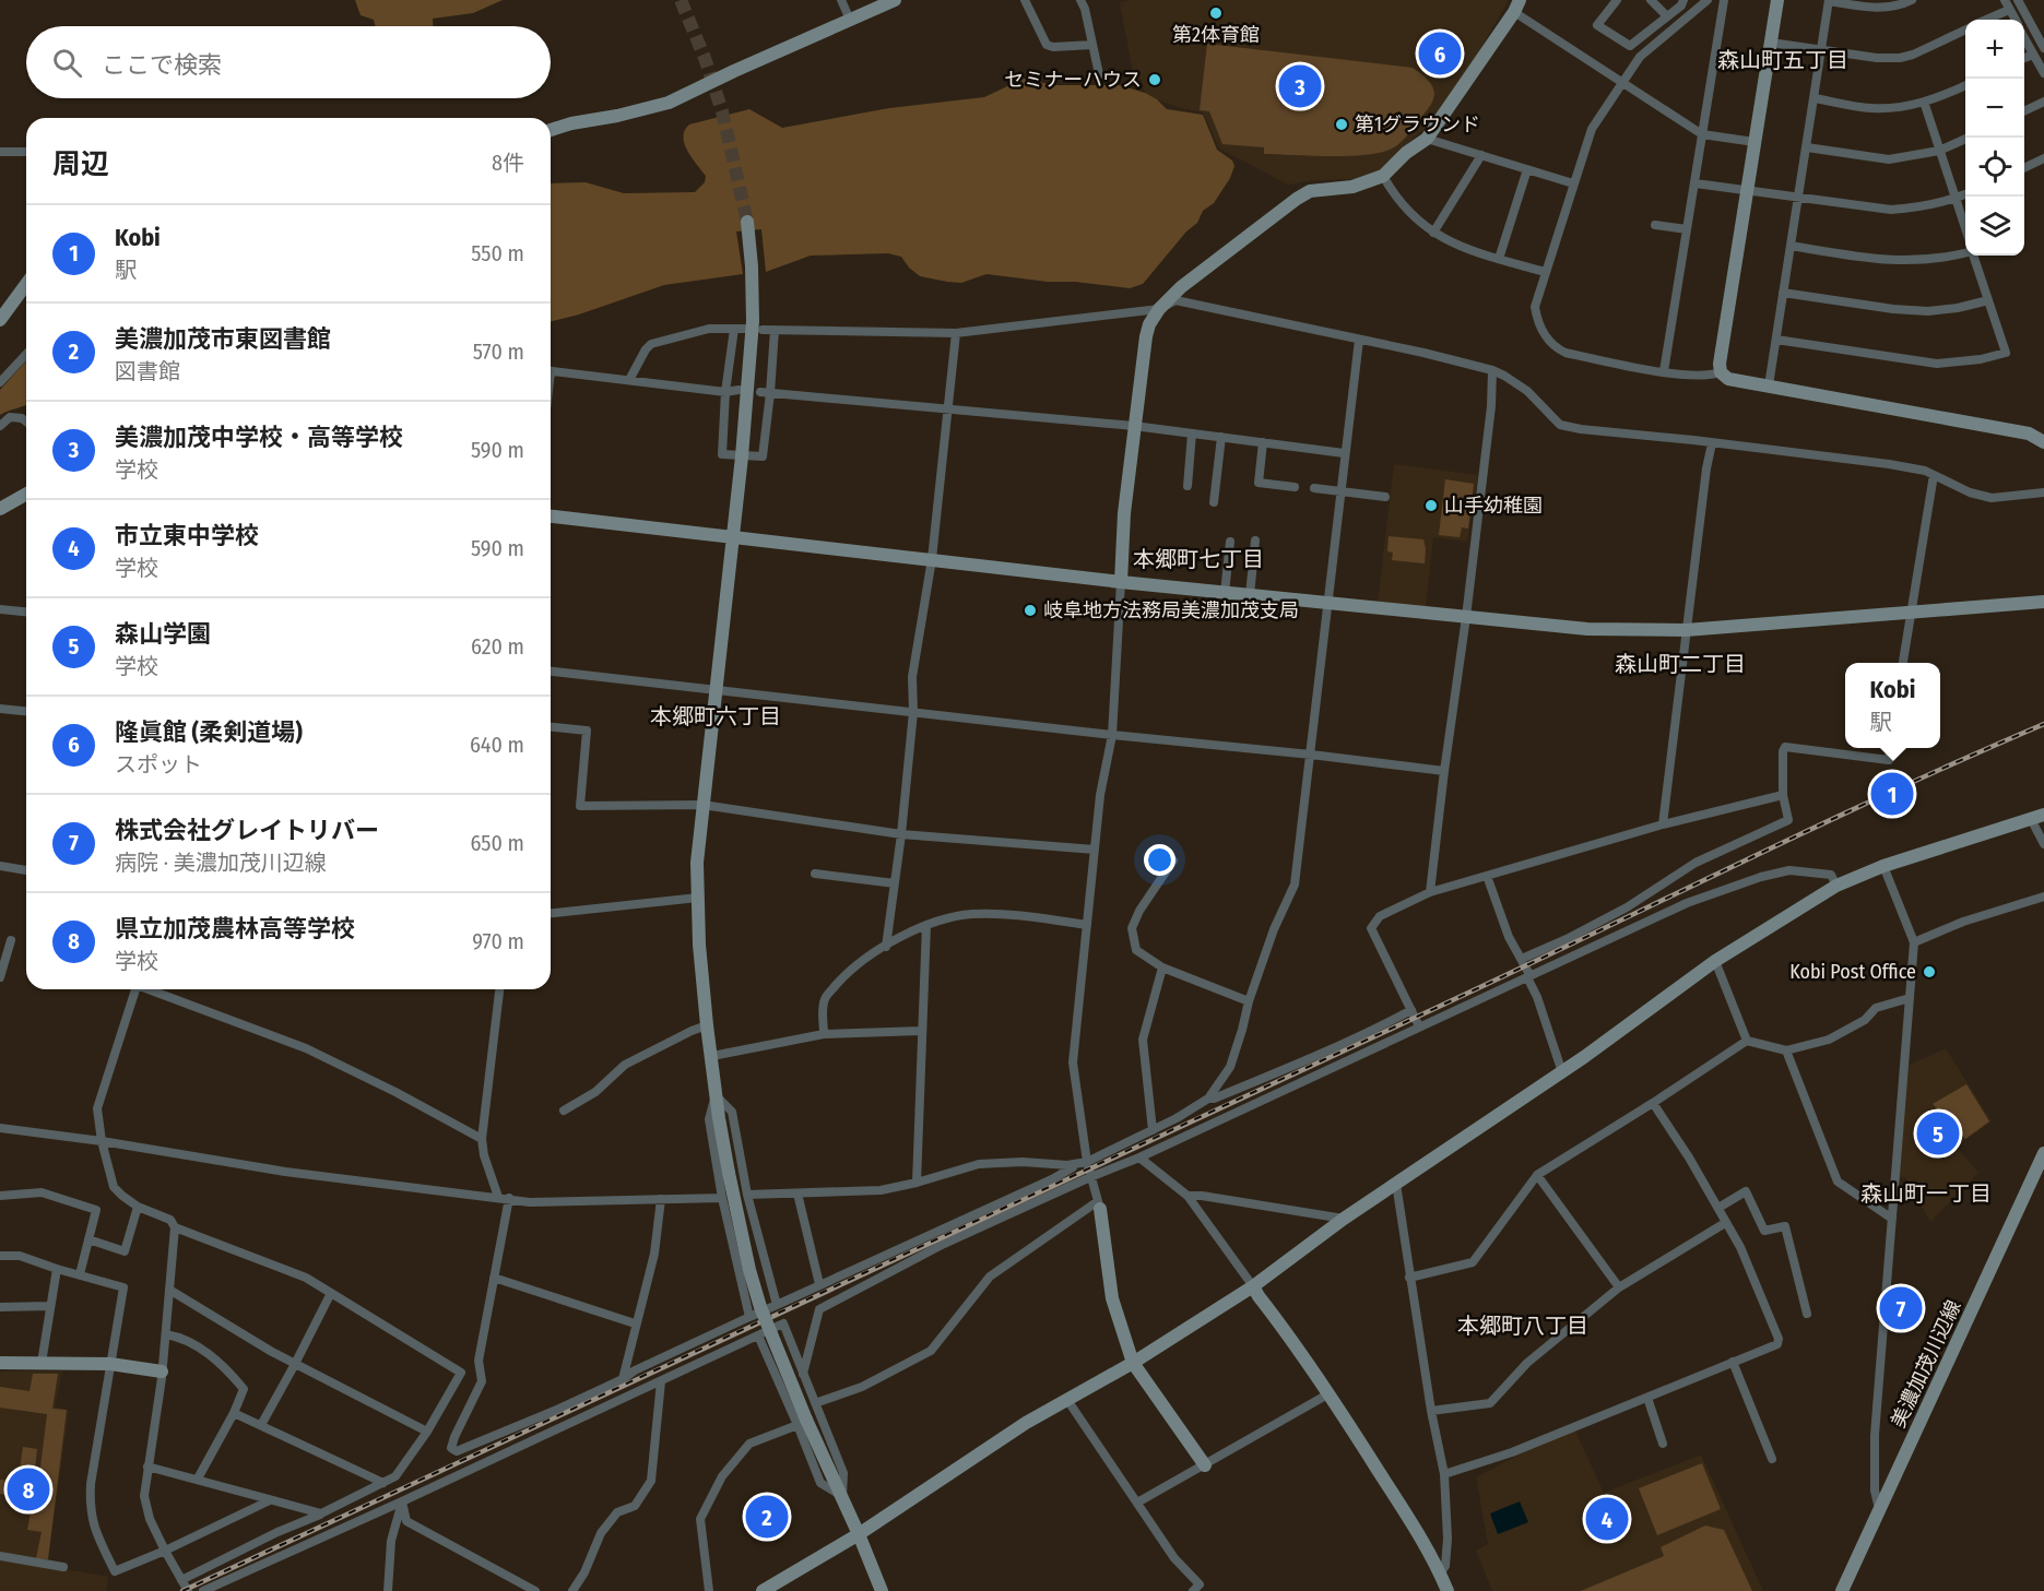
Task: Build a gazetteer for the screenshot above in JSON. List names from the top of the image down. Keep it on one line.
{"streets":{"street":["美濃加茂川辺線"]},"districts":["森山町五丁目","本郷町七丁目","森山町二丁目","本郷町六丁目","森山町一丁目","本郷町八丁目"],"places":["第2体育館","セミナーハウス","第1グラウンド","山手幼稚園","岐阜地方法務局美濃加茂支局","Kobi Post Office"],"page":{"map_buttons":["+","−"],"search":"ここで検索","pins":["6","3","1","5","7","8","2","4"],"heading":["周辺","8件"],"list":[{"mark":"1","name":"Kobi","note":"駅","value":"550 m"},{"mark":"2","name":"美濃加茂市東図書館","note":"図書館","value":"570 m"},{"mark":"3","name":"美濃加茂中学校・高等学校","note":"学校","value":"590 m"},{"mark":"4","name":"市立東中学校","note":"学校","value":"590 m"},{"mark":"5","name":"森山学園","note":"学校","value":"620 m"},{"mark":"6","name":"隆眞館 (柔剣道場)","note":"スポット","value":"640 m"},{"mark":"7","name":"株式会社グレイトリバー","note":"病院 · 美濃加茂川辺線","value":"650 m"},{"mark":"8","name":"県立加茂農林高等学校","note":"学校","value":"970 m"}],"popup":["Kobi","駅"]}}
